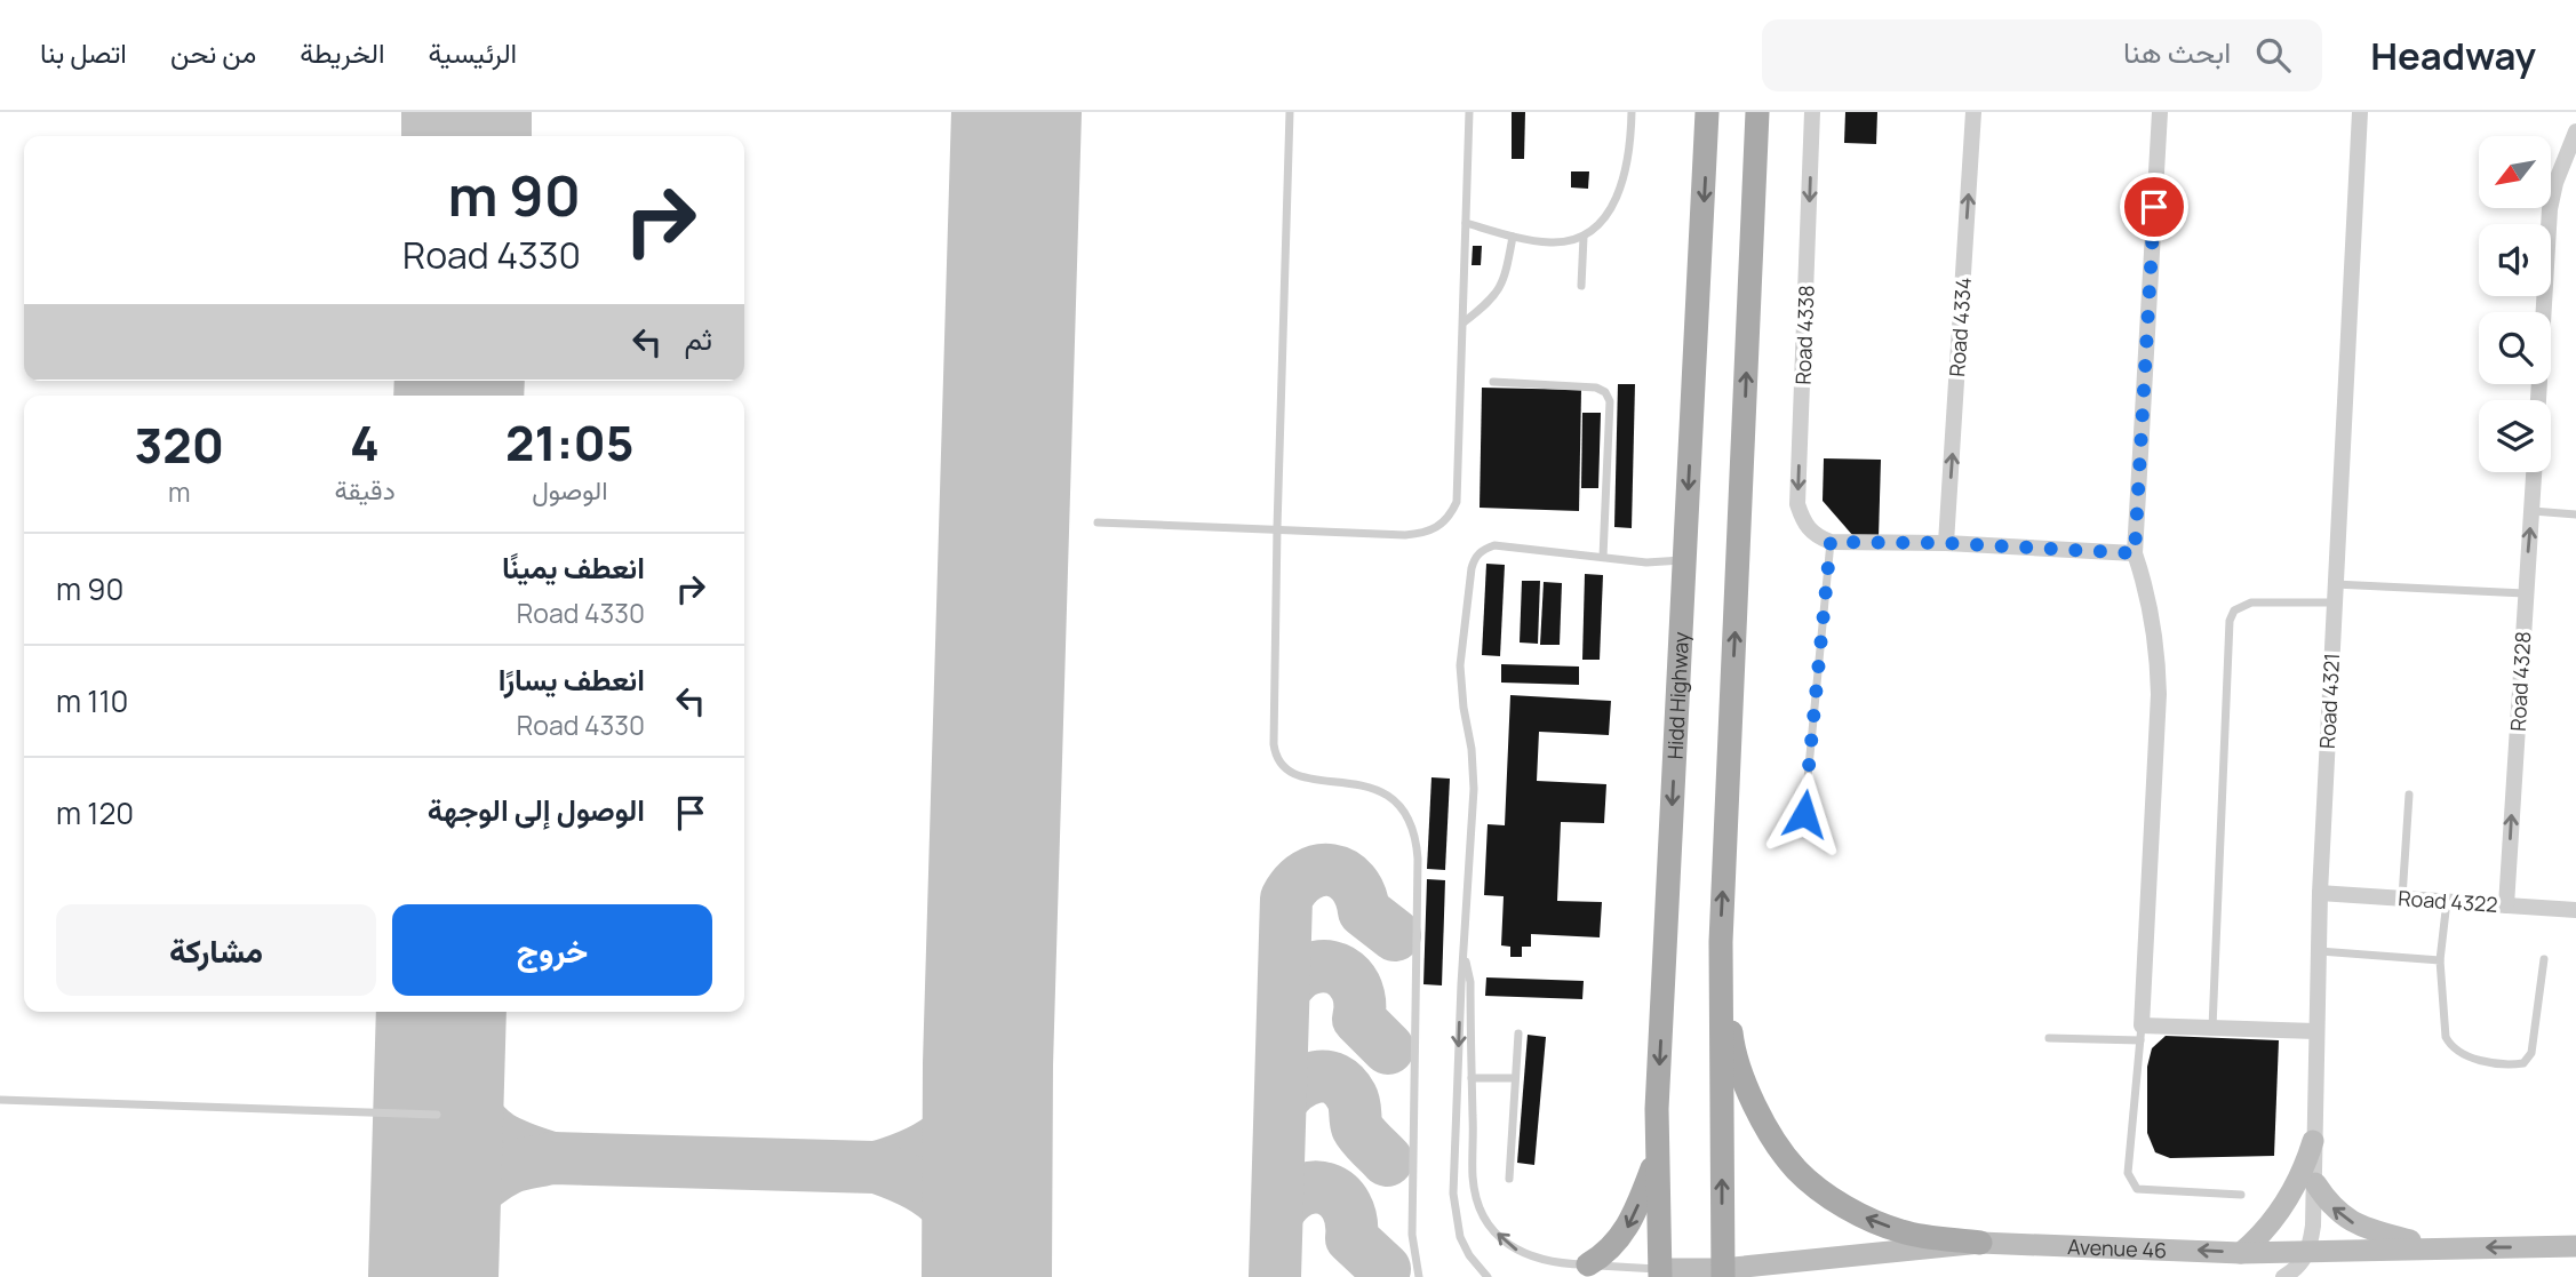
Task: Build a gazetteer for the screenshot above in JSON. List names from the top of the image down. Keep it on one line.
{"streets":{"main road":["Hidd Highway","Avenue 46"],"street":["Road 4334","Road 4338","Road 4328","Road 4321","Road 4322"]},"crossings":[["Road 4328","Road 4322"],["Hidd Highway","Avenue 46"],["Road 4321","Road 4322"],["Road 4321","Avenue 46"]],"one_way":["Road 4334","Road 4338","Road 4328","Avenue 46"],"north":"bottom left","page":{"header":"Headway","search":"ابحث هنا","nav":["الرئيسية","الخريطة","من نحن","اتصل بنا"],"turn":["90 m","Road 4330"],"then":"ثم","eta":["21:05","الوصول","4","دقيقة","320","m"],"list":[{"name":"انعطف يمينًا","note":"Road 4330","value":"90 m"},{"name":"انعطف يسارًا","note":"Road 4330","value":"110 m"},{"name":"الوصول إلى الوجهة","value":"120 m"}],"buttons":["خروج","مشاركة"]}}
